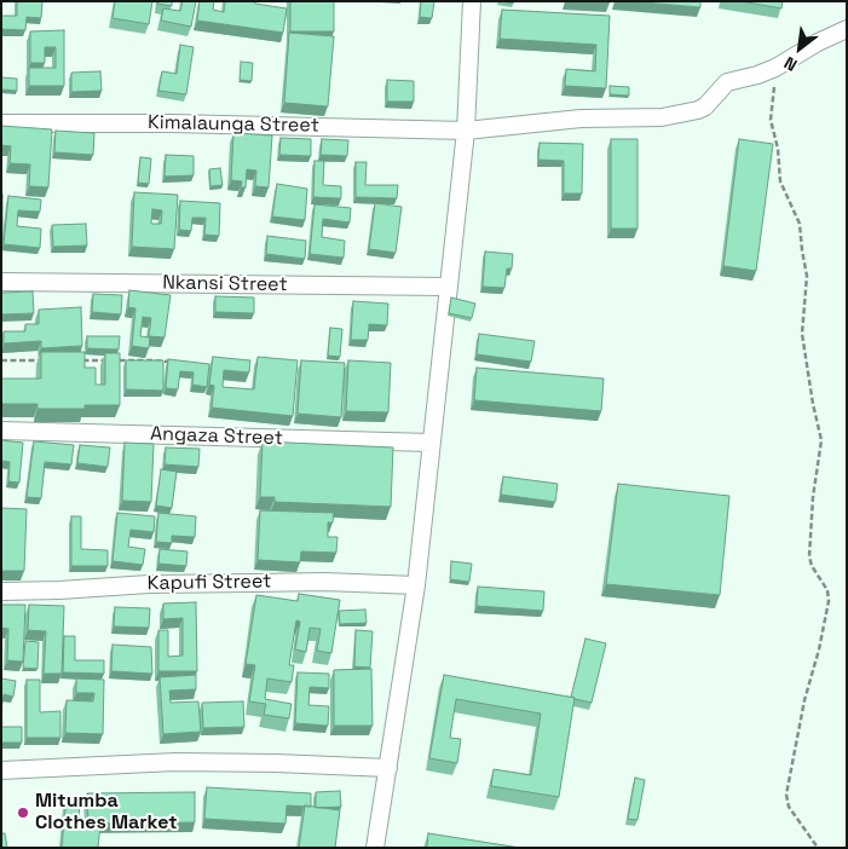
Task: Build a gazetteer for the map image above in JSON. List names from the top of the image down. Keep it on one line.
{"streets":{"street":["Kimalaunga Street","Nkansi Street","Angaza Street","Kapufi Street"]},"places":["Mitumba Clothes Market"],"north":"bottom left"}
